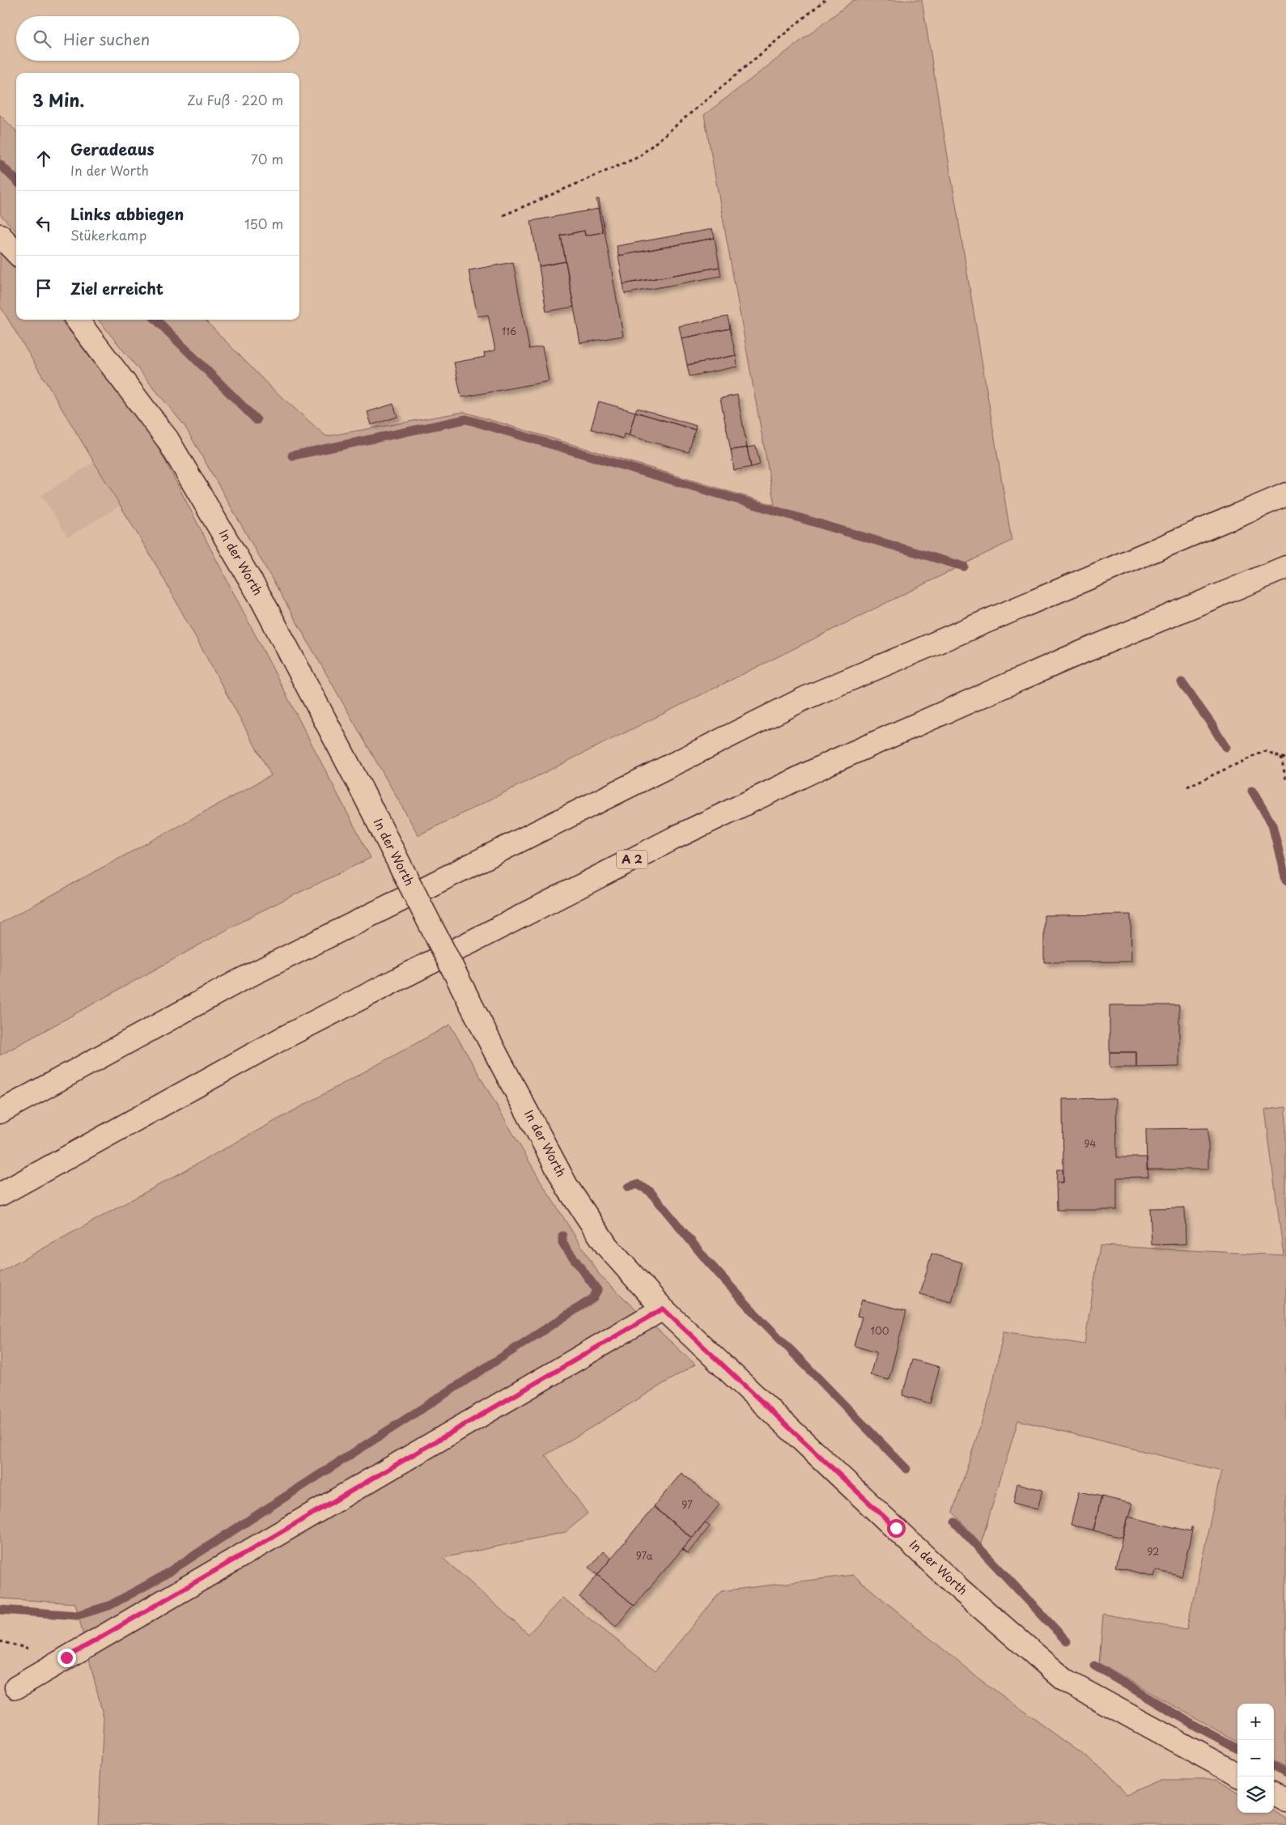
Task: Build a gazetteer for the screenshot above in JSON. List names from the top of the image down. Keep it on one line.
{"streets":{"main road":["In der Worth","A 2"]},"house_numbers":["116","94","100","97","92","97a"],"page":{"search":"Hier suchen","heading":["3 Min.","Zu Fuß · 220 m"],"list":[["Geradeaus","In der Worth","70 m"],["Links abbiegen","Stükerkamp","150 m"],"Ziel erreicht"],"map_buttons":["+","−"]}}
